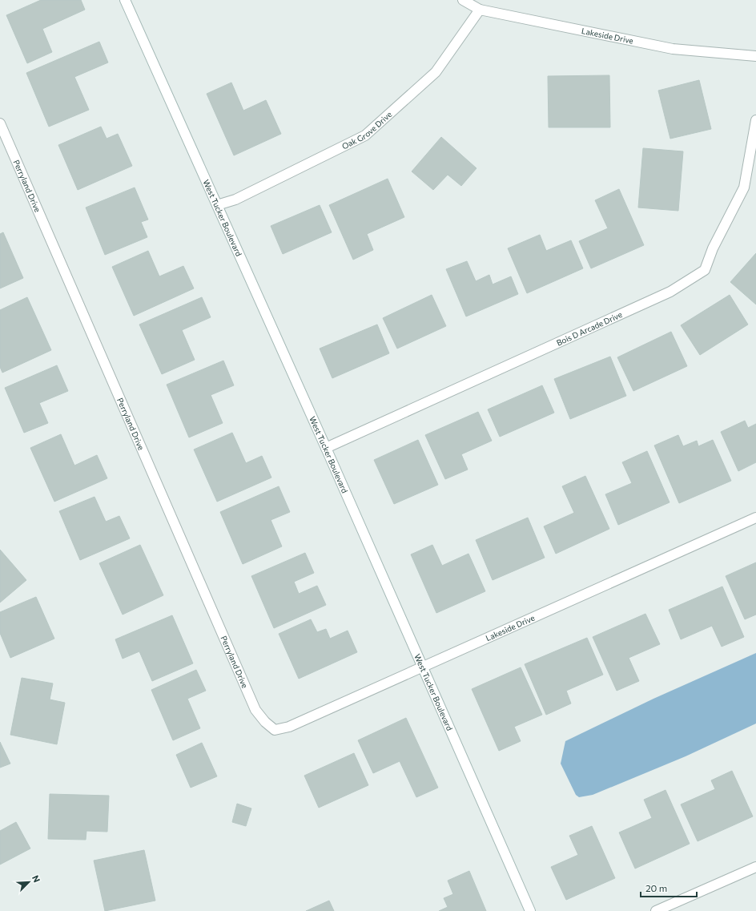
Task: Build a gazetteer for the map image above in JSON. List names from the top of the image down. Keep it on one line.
{"streets":{"street":["Lakeside Drive","Oak Grove Drive","Perryland Drive","West Tucker Boulevard","Bois D Arcade Drive"]},"crossings":[["Lakeside Drive","Oak Grove Drive"],["Lakeside Drive","Perryland Drive"],["Lakeside Drive","West Tucker Boulevard"],["Oak Grove Drive","West Tucker Boulevard"],["West Tucker Boulevard","Bois D Arcade Drive"]],"scale_bar":"20 m","north":"top right"}
